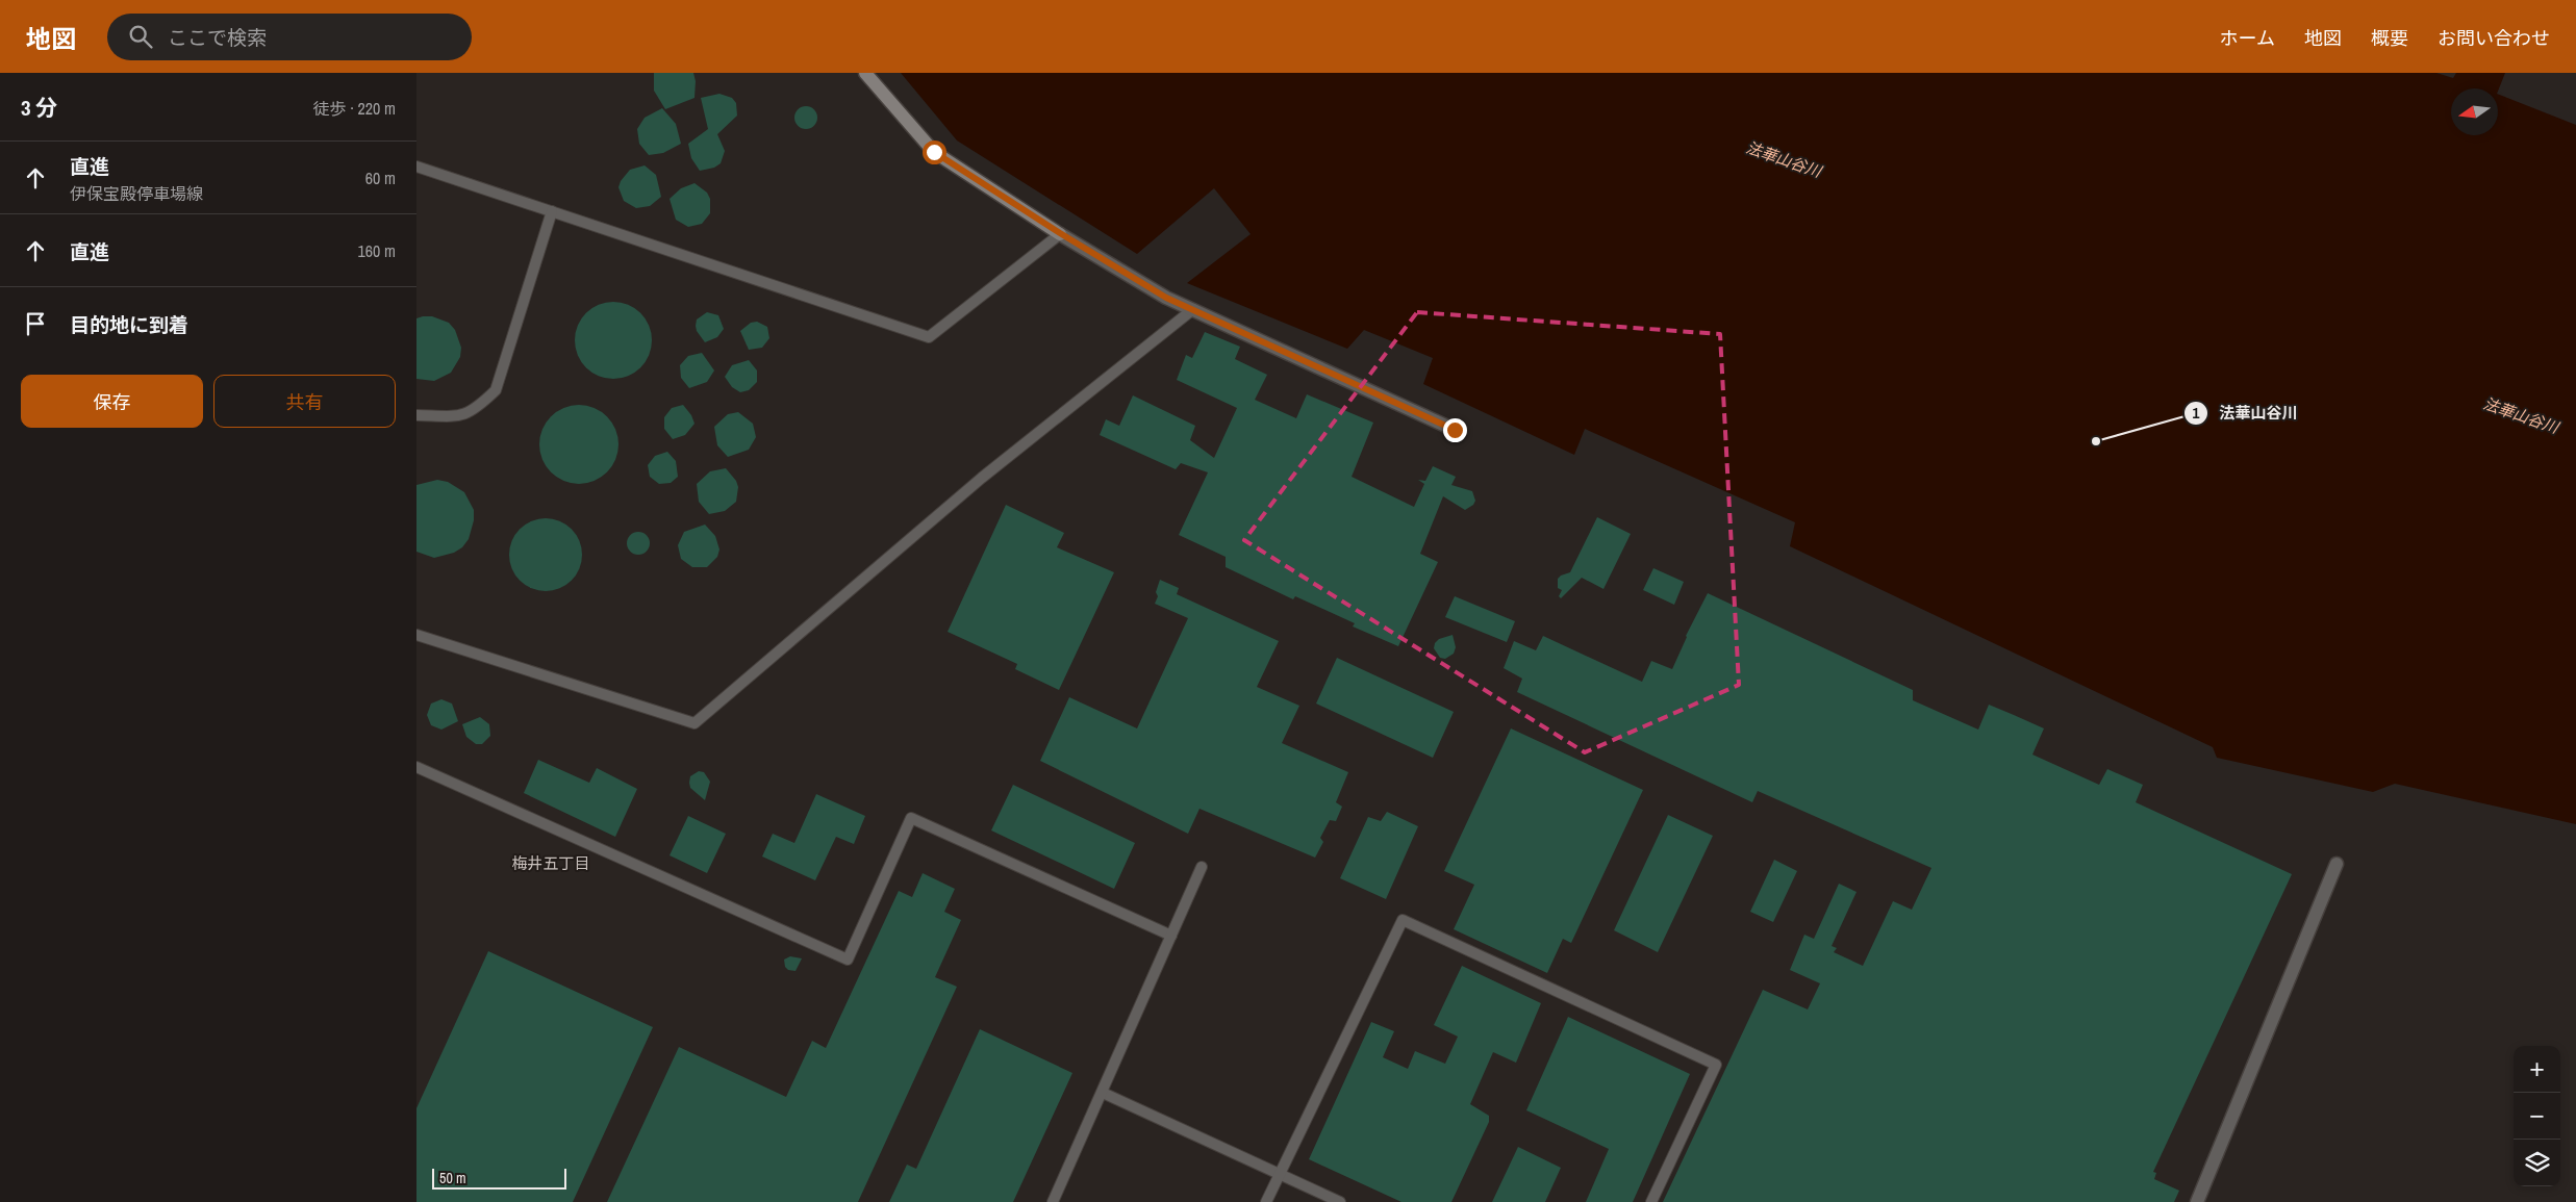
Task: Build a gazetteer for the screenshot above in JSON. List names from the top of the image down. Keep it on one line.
{"districts":["梅井五丁目"],"water":["法華山谷川"],"places":["法華山谷川"],"scale_bar":"50 m","north":"left","page":{"header":"地図","search":"ここで検索","nav":["ホーム","地図","概要","お問い合わせ"],"heading":["3 分","徒歩 · 220 m"],"list":[["直進","伊保宝殿停車場線","60 m"],["直進","160 m"],"目的地に到着"],"buttons":["保存","共有"],"map_buttons":["+","−"],"scale":"50 m"}}
